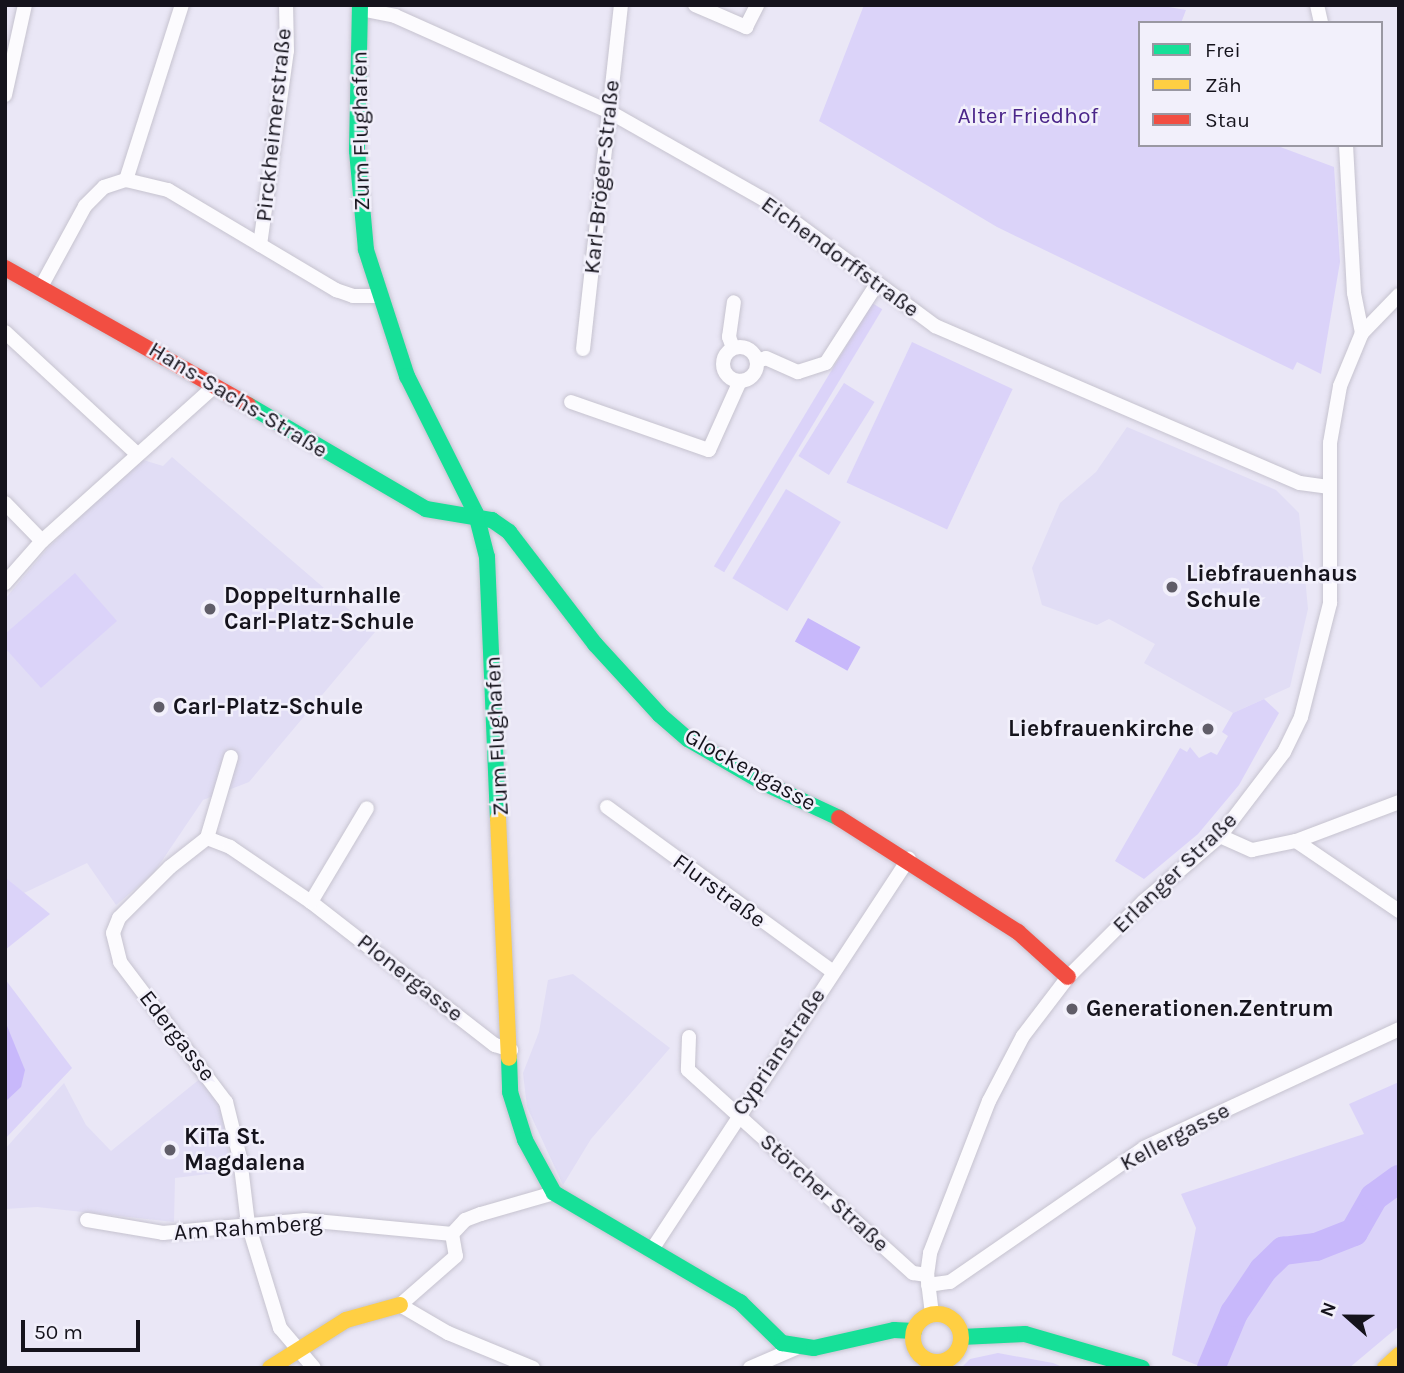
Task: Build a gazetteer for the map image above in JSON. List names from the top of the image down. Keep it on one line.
{"streets":{"street":["Pirckheimerstraße","Zum Flughafen","Karl-Bröger-Straße","Eichendorffstraße","Hans-Sachs-Straße","Glockengasse","Erlanger Straße","Flurstraße","Plonergasse","Edergasse","Cyprianstraße","Kellergasse","Störcher Straße","Am Rahmberg"]},"crossings":[["Pirckheimerstraße","Zum Flughafen"],["Zum Flughafen","Eichendorffstraße"],["Zum Flughafen","Hans-Sachs-Straße"],["Zum Flughafen","Glockengasse"],["Zum Flughafen","Plonergasse"],["Zum Flughafen","Cyprianstraße"],["Karl-Bröger-Straße","Eichendorffstraße"],["Eichendorffstraße","Erlanger Straße"],["Hans-Sachs-Straße","Glockengasse"],["Glockengasse","Erlanger Straße"],["Glockengasse","Cyprianstraße"],["Erlanger Straße","Kellergasse"],["Erlanger Straße","Störcher Straße"],["Flurstraße","Cyprianstraße"],["Plonergasse","Edergasse"],["Edergasse","Am Rahmberg"],["Cyprianstraße","Störcher Straße"],["Kellergasse","Störcher Straße"]],"parks":["Alter Friedhof"],"places":["Liebfrauenhaus Schule","Doppelturnhalle Carl-Platz-Schule","Carl-Platz-Schule","Liebfrauenkirche","Generationen.Zentrum","KiTa St. Magdalena"],"legend":["Frei","Zäh","Stau"],"scale_bar":"50 m","north":"left"}
